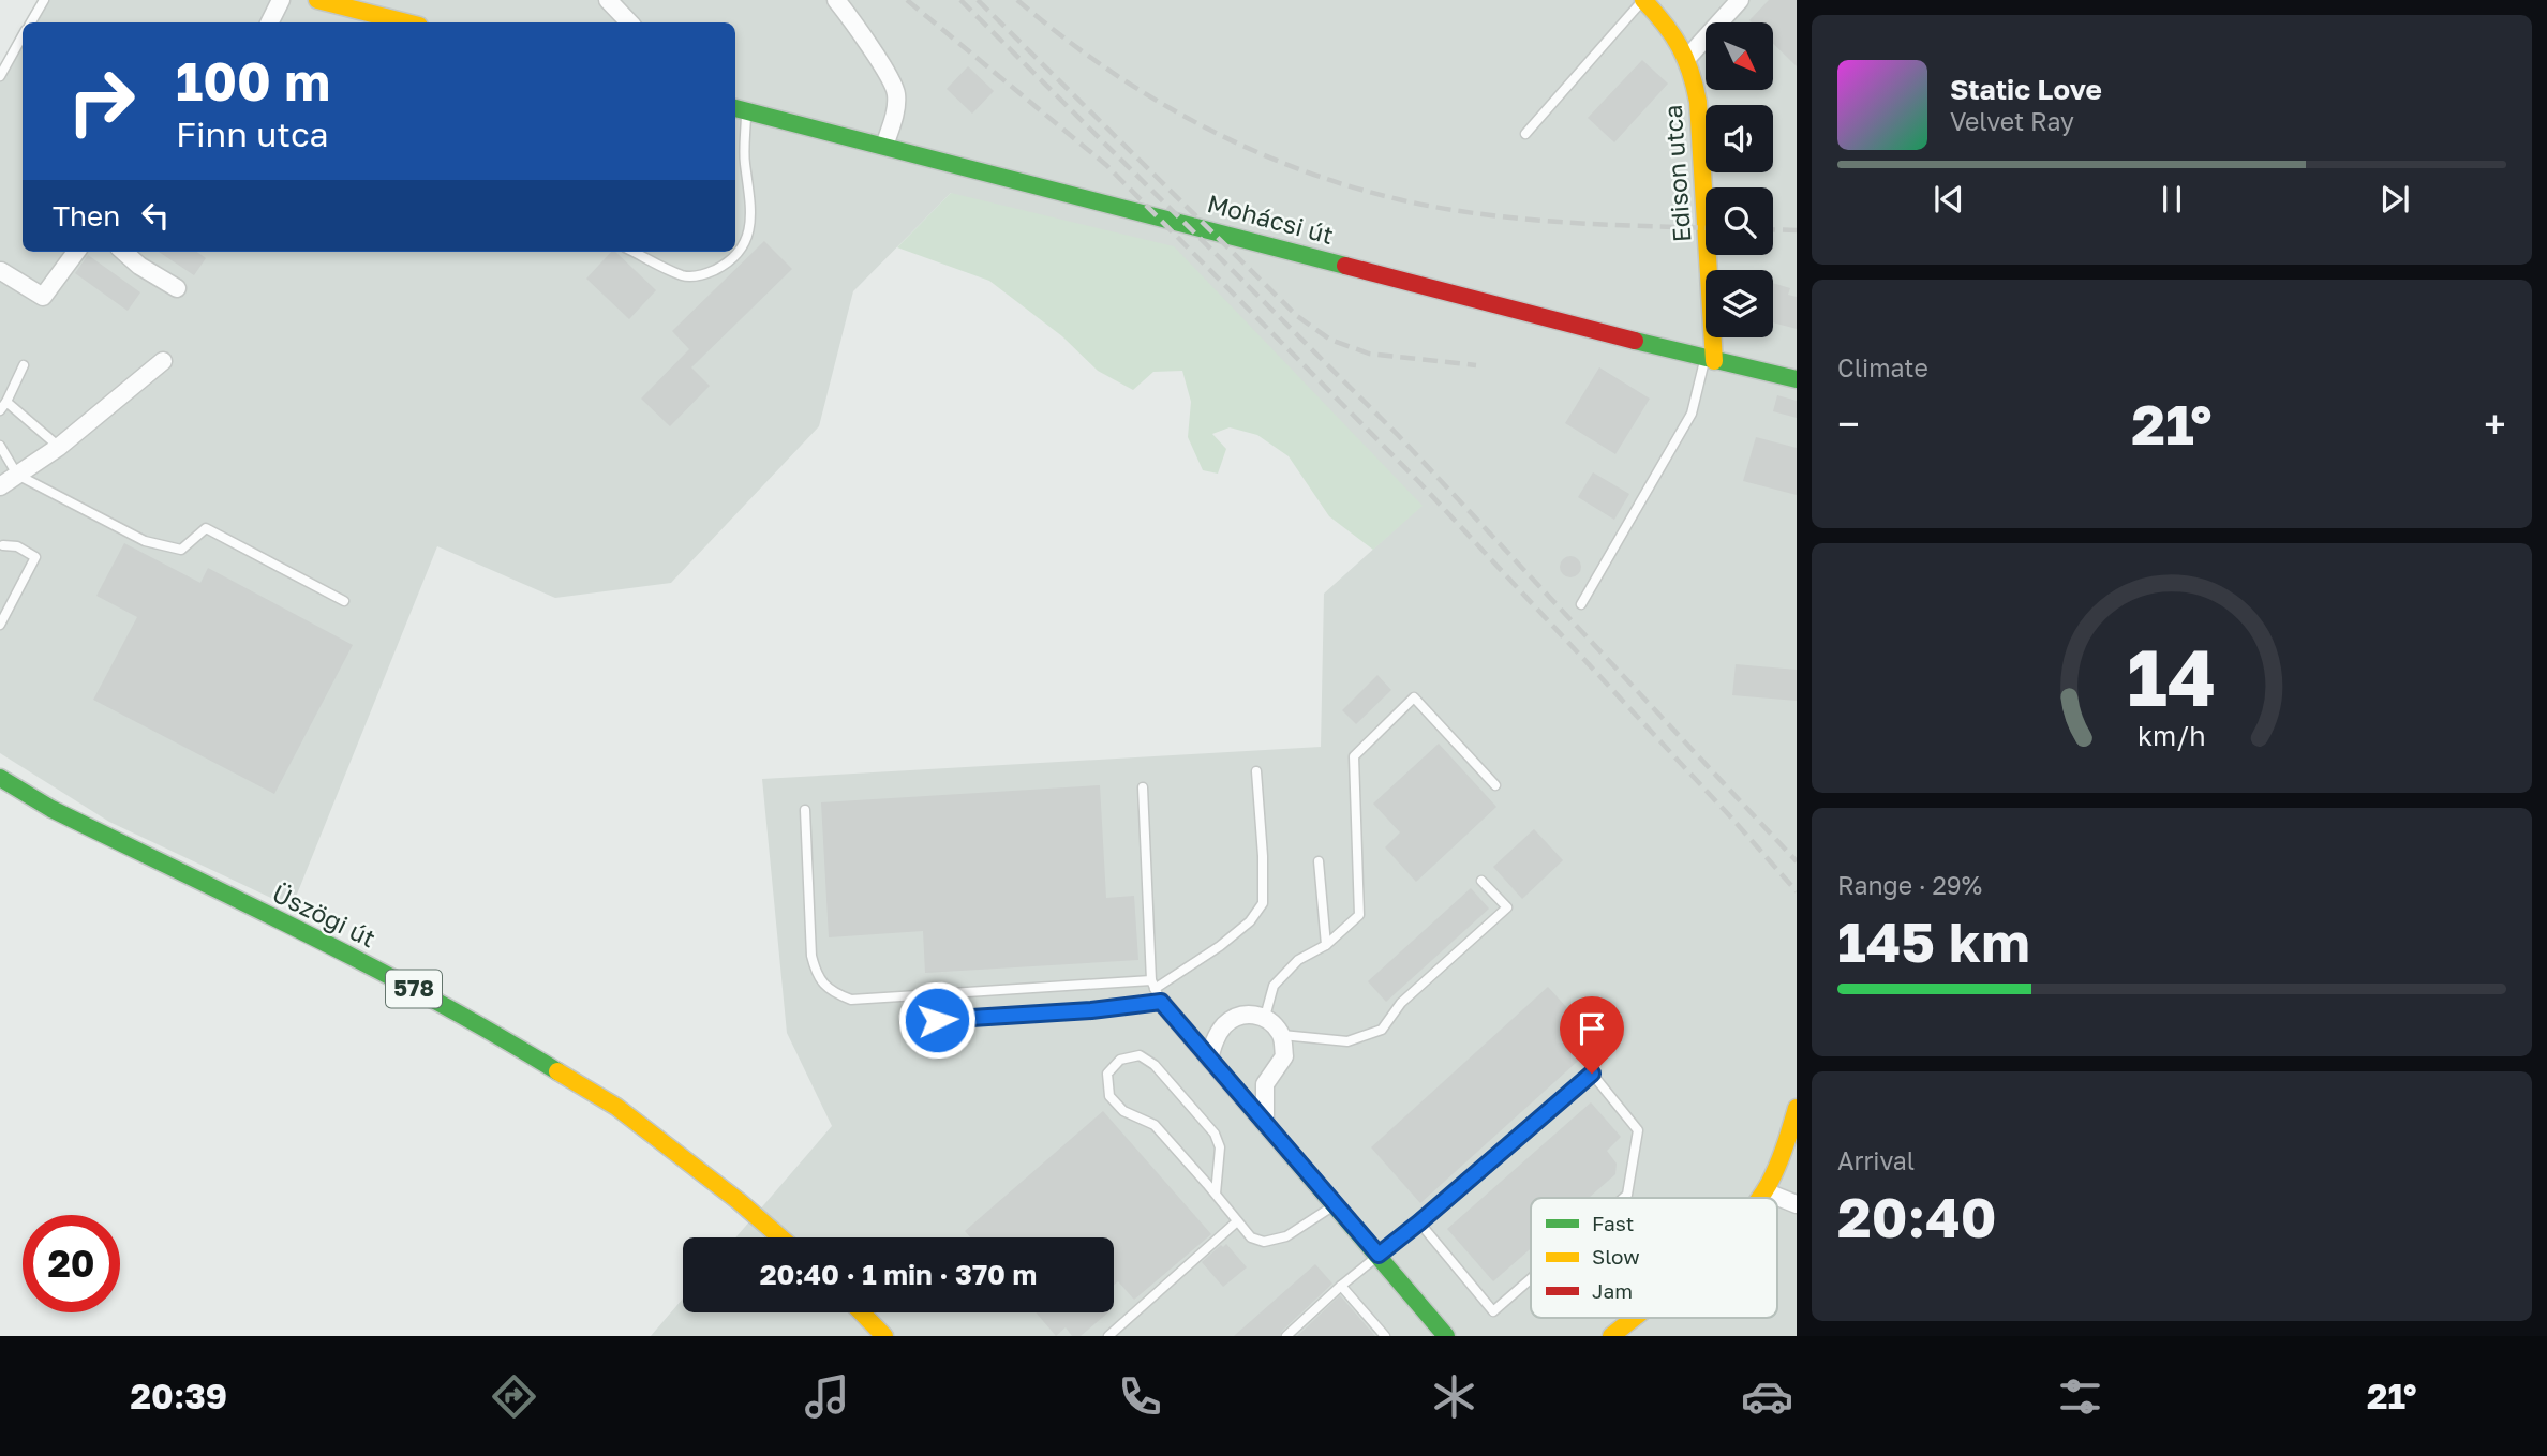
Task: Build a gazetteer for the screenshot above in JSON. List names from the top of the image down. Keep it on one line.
{"streets":{"main road":["Edison utca","Mohácsi út","Üszögi út","578"]},"crossings":[["Edison utca","Mohácsi út"]],"legend":["Fast","Slow","Jam"],"north":"bottom right","page":{"turn":["100 m","Finn utca"],"song":["Static Love","Velvet Ray"],"then":"Then","tile":["Climate",["Range · 29%","145 km"],["Arrival","20:40"]],"heat":["−","21°","+"],"limit":"20","trip":"20:40 · 1 min · 370 m","tabs":["20:39","21°"],"gauge":["14","km/h"]}}
